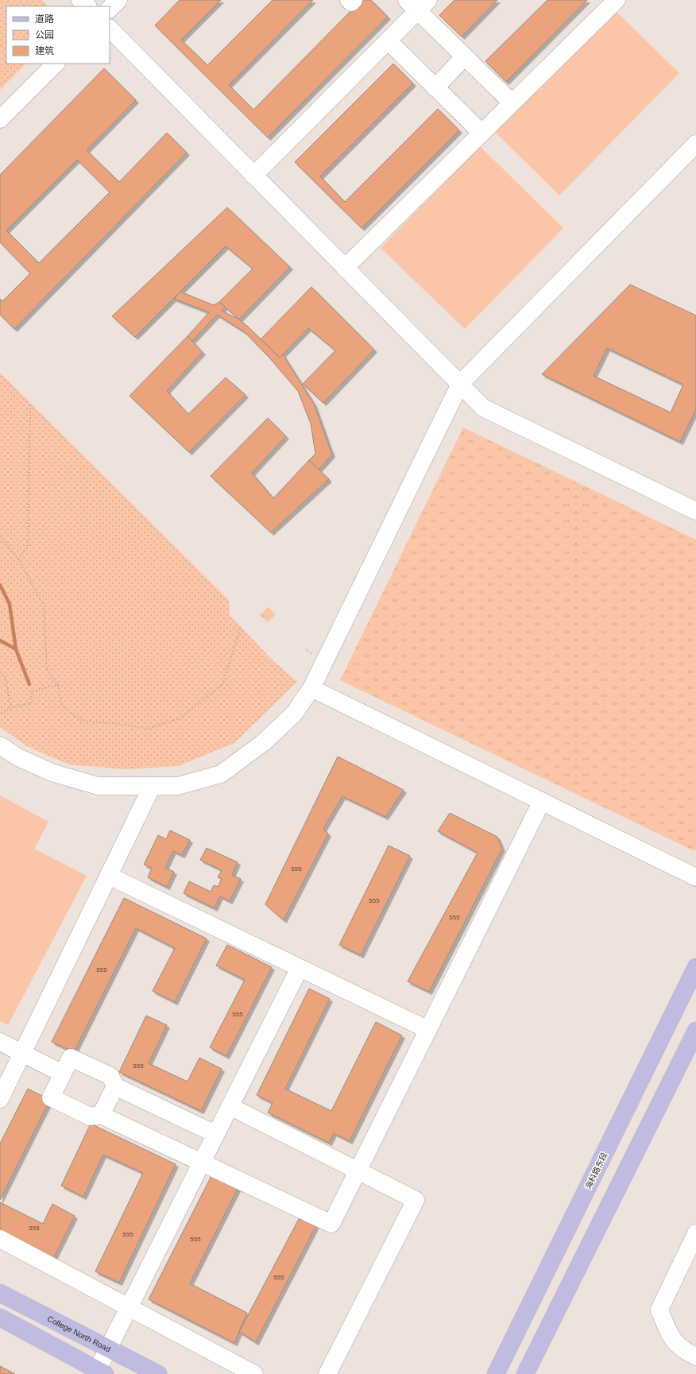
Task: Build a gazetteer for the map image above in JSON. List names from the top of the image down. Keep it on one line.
{"streets":{"main road":["海科路东段","College North Road"]},"house_numbers":["555","555","555","555","555","555","555","555","555","555"],"legend":["道路","公园","建筑"]}
